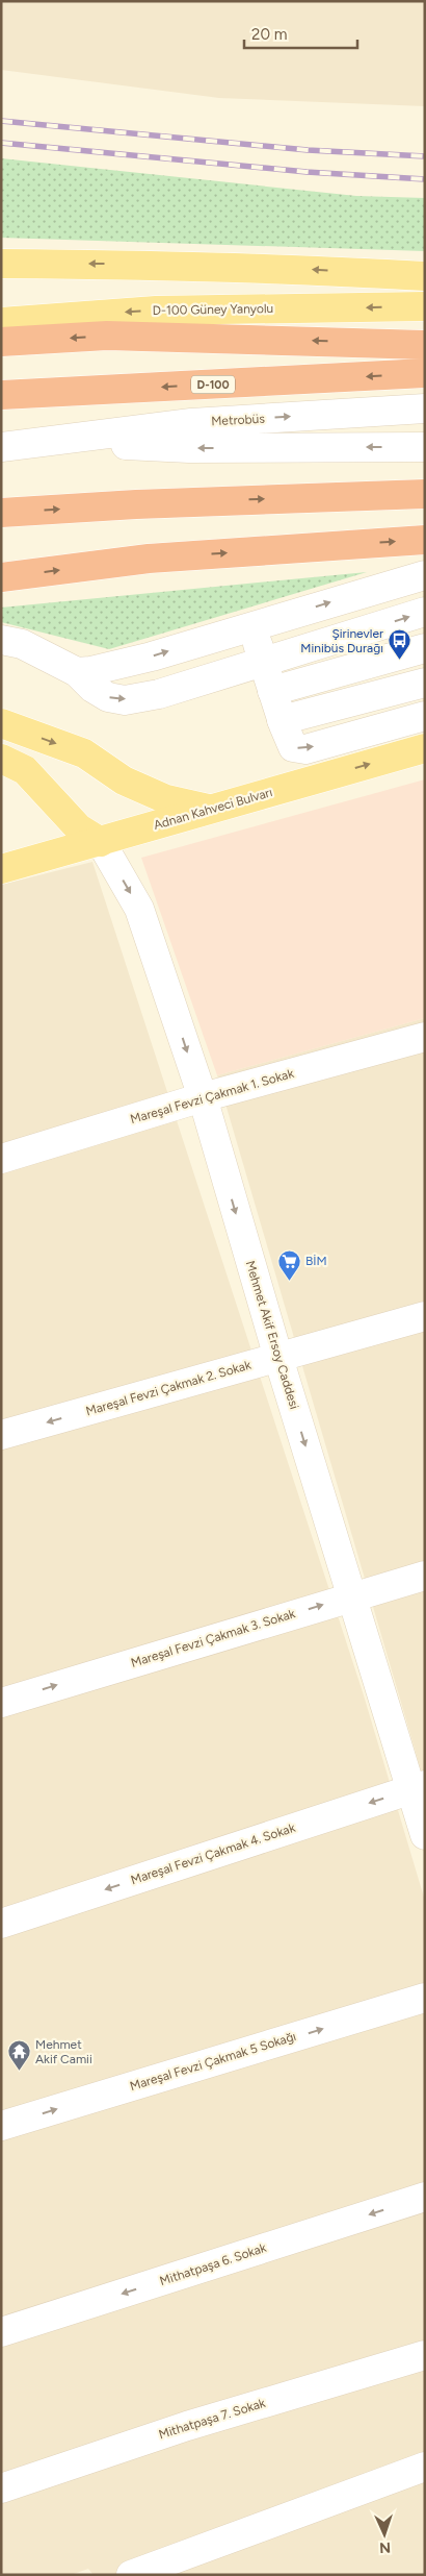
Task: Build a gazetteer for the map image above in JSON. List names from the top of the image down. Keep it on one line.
{"streets":{"highway":["D-100"],"main road":["D-100 Güney Yanyolu","Adnan Kahveci Bulvarı"],"street":["Metrobüs","Mareşal Fevzi Çakmak 1. Sokak","Mehmet Akif Ersoy Caddesi","Mareşal Fevzi Çakmak 2. Sokak","Mareşal Fevzi Çakmak 3. Sokak","Mareşal Fevzi Çakmak 4. Sokak","Mareşal Fevzi Çakmak 5 Sokağı","Mithatpaşa 6. Sokak","Mithatpaşa 7. Sokak"]},"crossings":[["Adnan Kahveci Bulvarı","Mehmet Akif Ersoy Caddesi"],["Mareşal Fevzi Çakmak 1. Sokak","Mehmet Akif Ersoy Caddesi"],["Mehmet Akif Ersoy Caddesi","Mareşal Fevzi Çakmak 2. Sokak"],["Mehmet Akif Ersoy Caddesi","Mareşal Fevzi Çakmak 3. Sokak"],["Mehmet Akif Ersoy Caddesi","Mareşal Fevzi Çakmak 4. Sokak"]],"one_way":["Adnan Kahveci Bulvarı","Mehmet Akif Ersoy Caddesi","Mareşal Fevzi Çakmak 2. Sokak","Mareşal Fevzi Çakmak 3. Sokak","Mareşal Fevzi Çakmak 4. Sokak","Mareşal Fevzi Çakmak 5 Sokağı","Mithatpaşa 6. Sokak"],"places":{"bus stop":["Şirinevler Minibüs Durağı"],"supermarket":["BİM"],"temple":["Mehmet Akif Camii"]},"scale_bar":"20 m","north":"bottom"}
